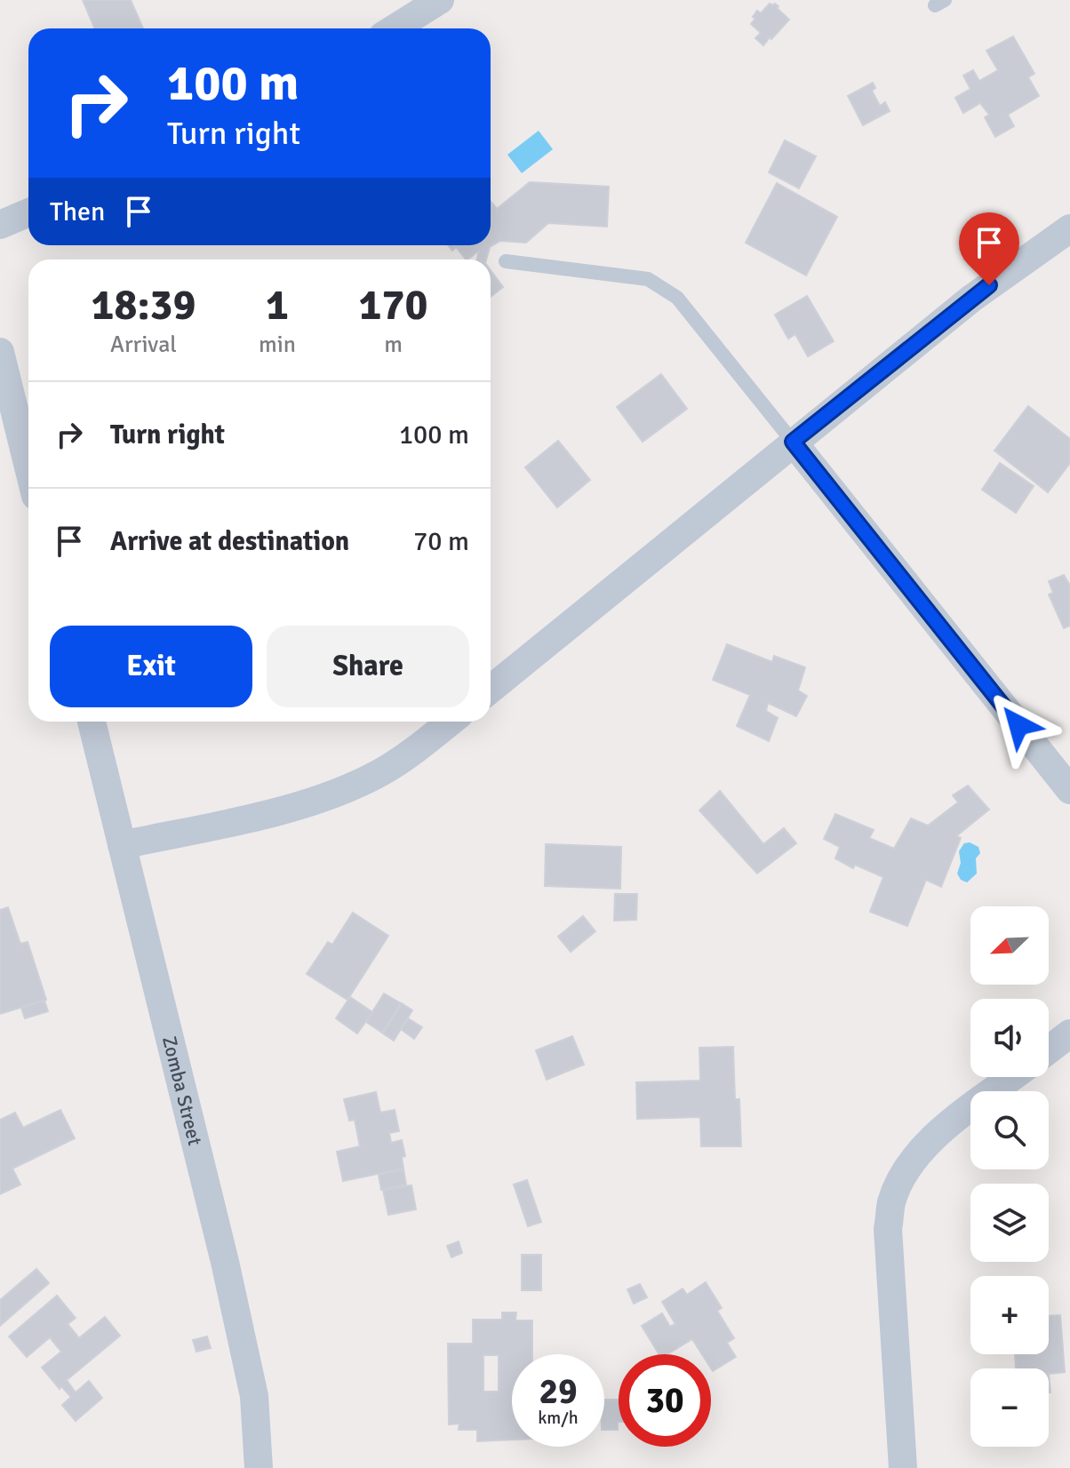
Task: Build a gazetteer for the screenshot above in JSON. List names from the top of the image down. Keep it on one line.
{"streets":{"street":["Zomba Street"]},"north":"bottom left","page":{"turn":["100 m","Turn right"],"then":"Then","eta":["18:39","Arrival","1","min","170","m"],"list":[{"name":"Turn right","value":"100 m"},{"name":"Arrive at destination","value":"70 m"}],"buttons":["Exit","Share"],"map_buttons":["+","−"],"speed":"29 km/h","limit":"30"}}
